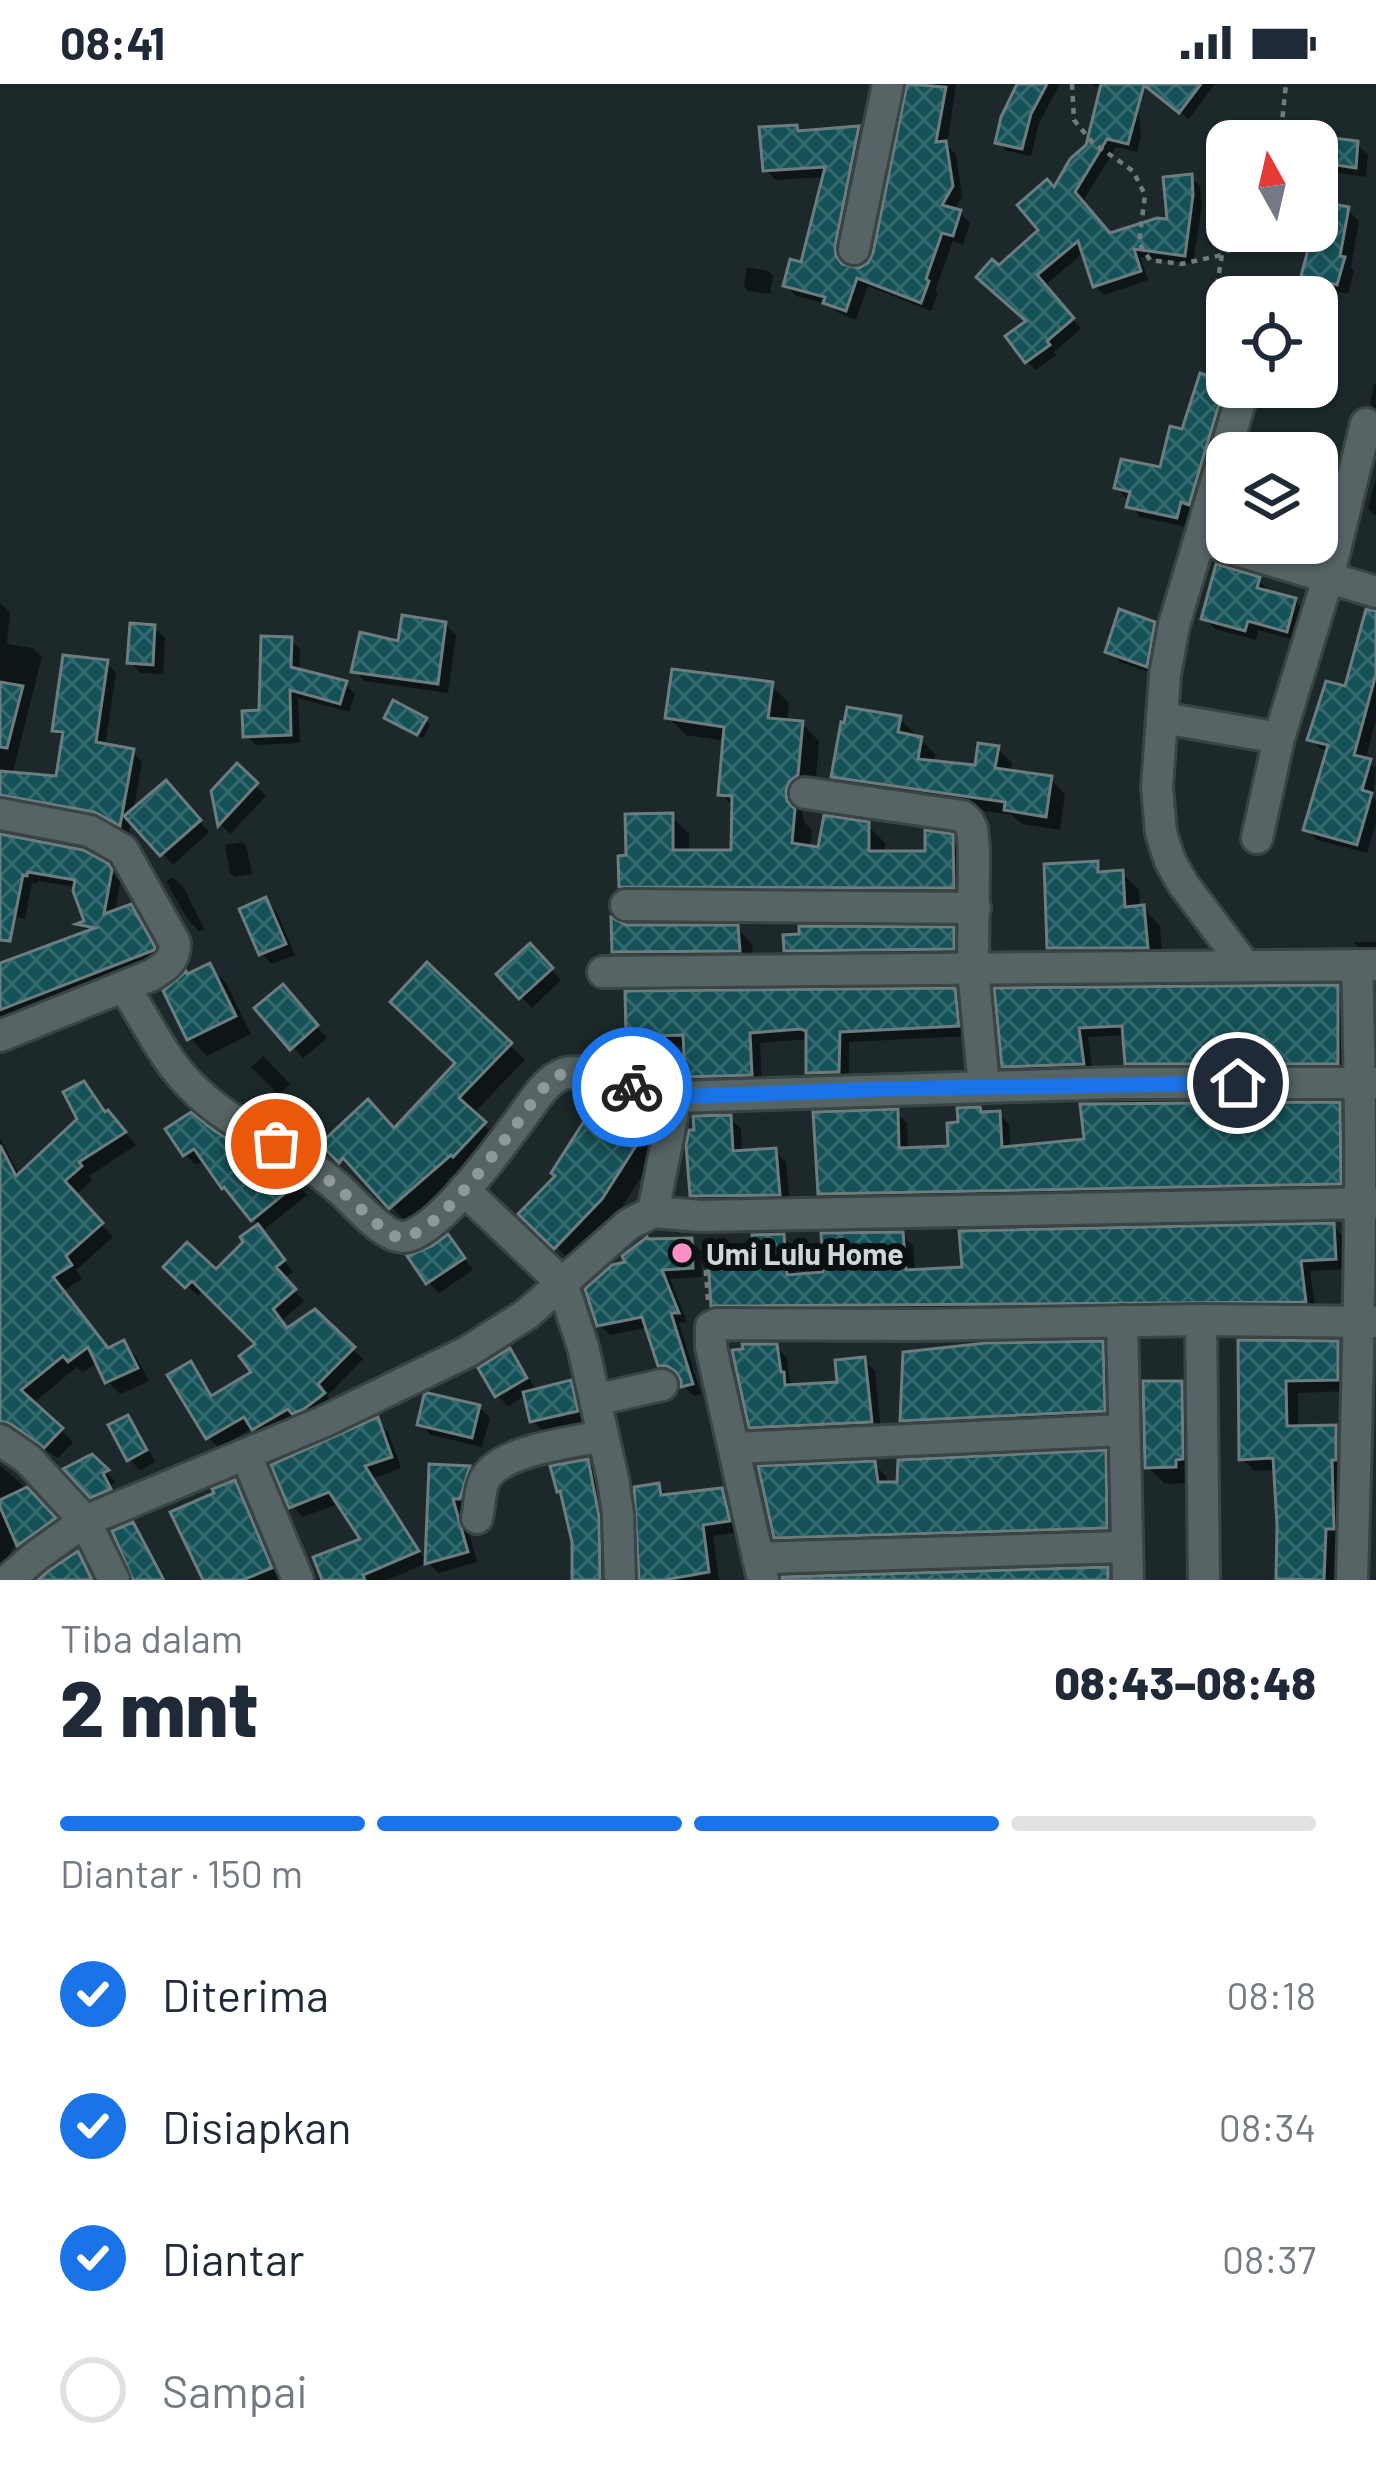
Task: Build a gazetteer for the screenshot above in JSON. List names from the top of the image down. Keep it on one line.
{"places":["Umi Lulu Home"],"north":"top","page":{"status":"08:41","heading":["2 mnt","Tiba dalam","08:43–08:48"],"bar":"Diantar · 150 m","list":[["Diterima","08:18"],["Disiapkan","08:34"],["Diantar","08:37"],"Sampai"]}}
